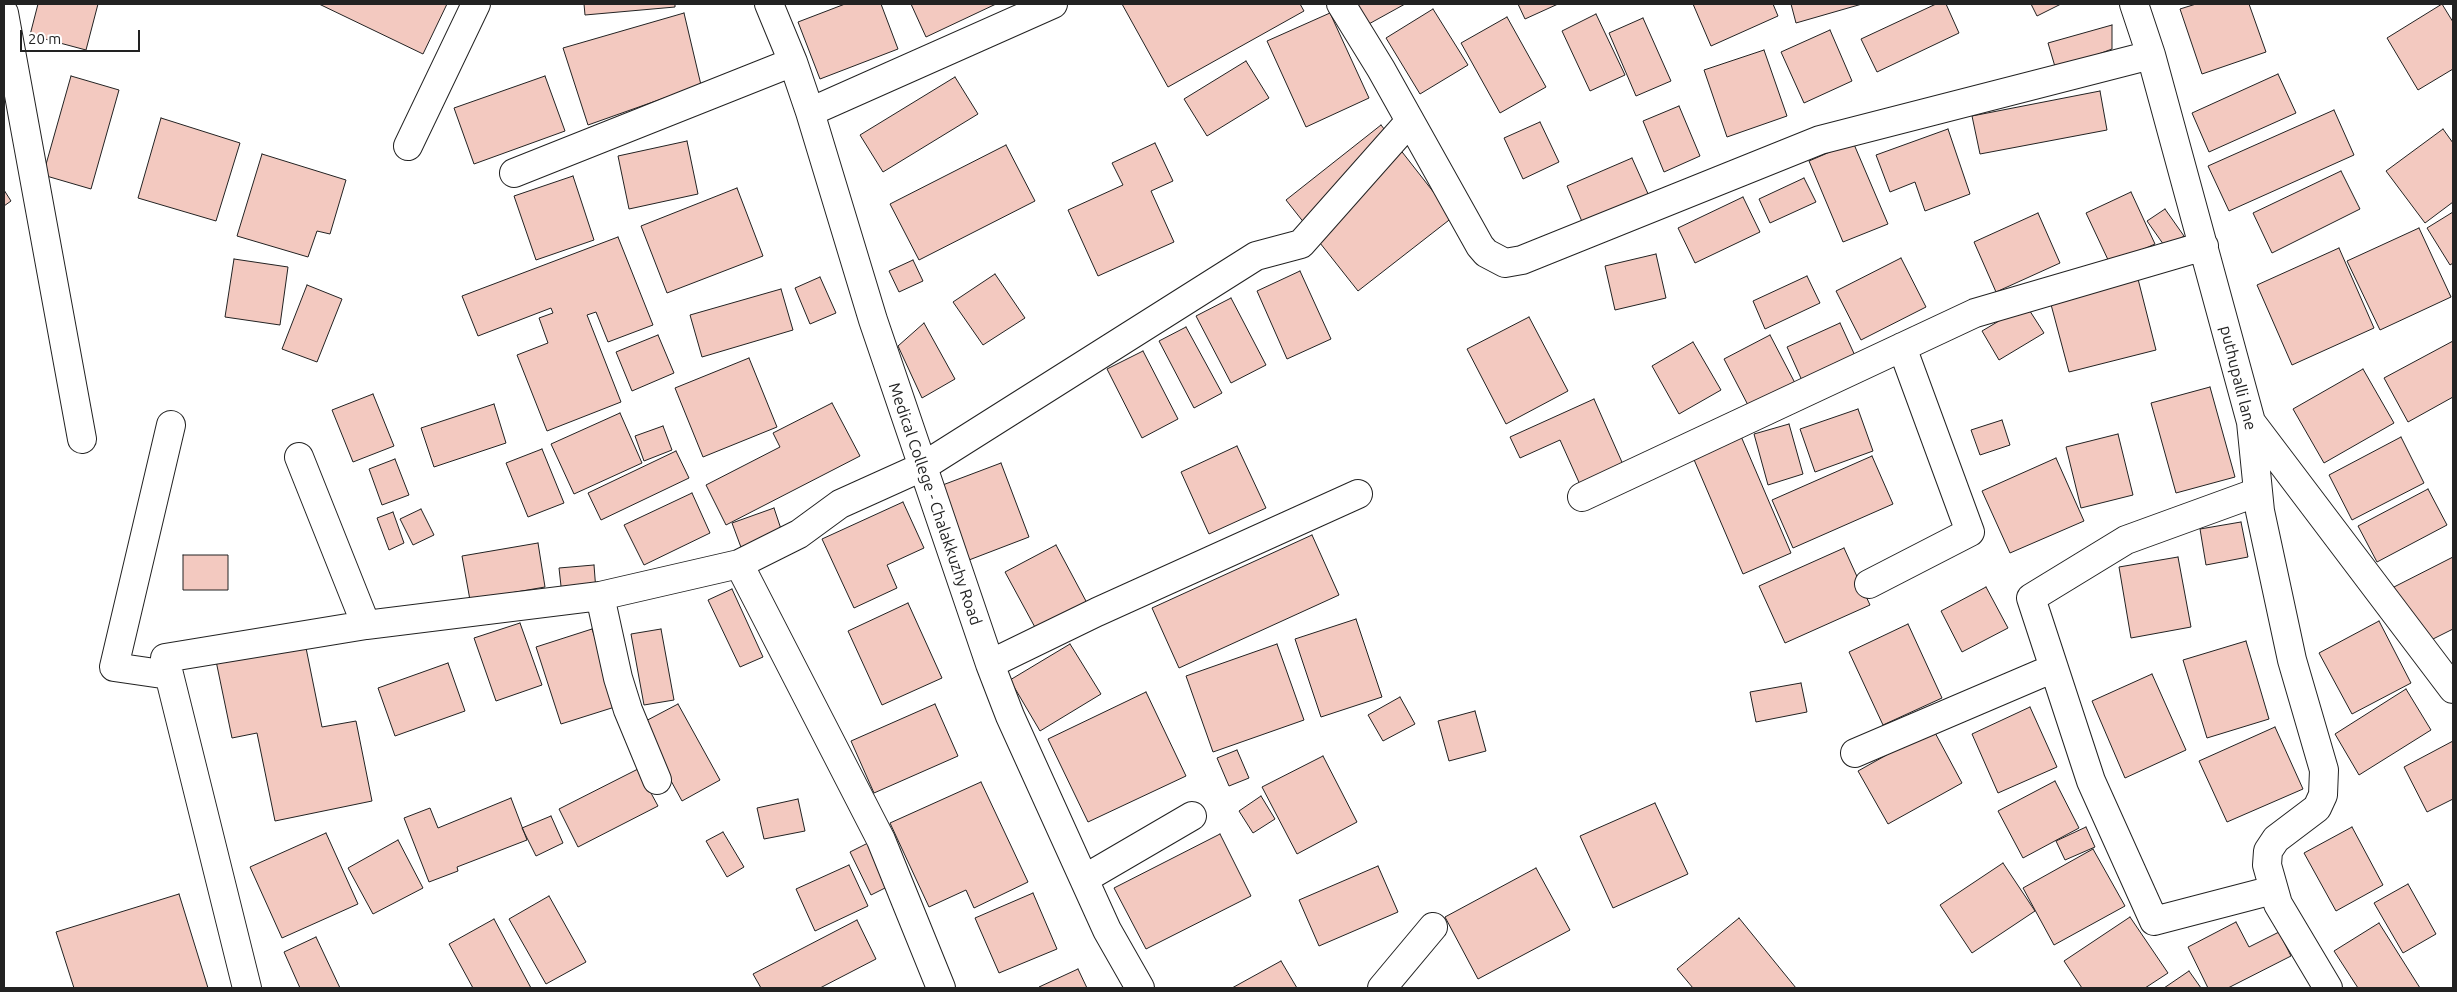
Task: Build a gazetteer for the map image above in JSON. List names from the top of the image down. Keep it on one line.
{"streets":{"street":["puthupalli lane","Medical College - Chalakkuzhy Road"]},"scale_bar":"20 m"}
